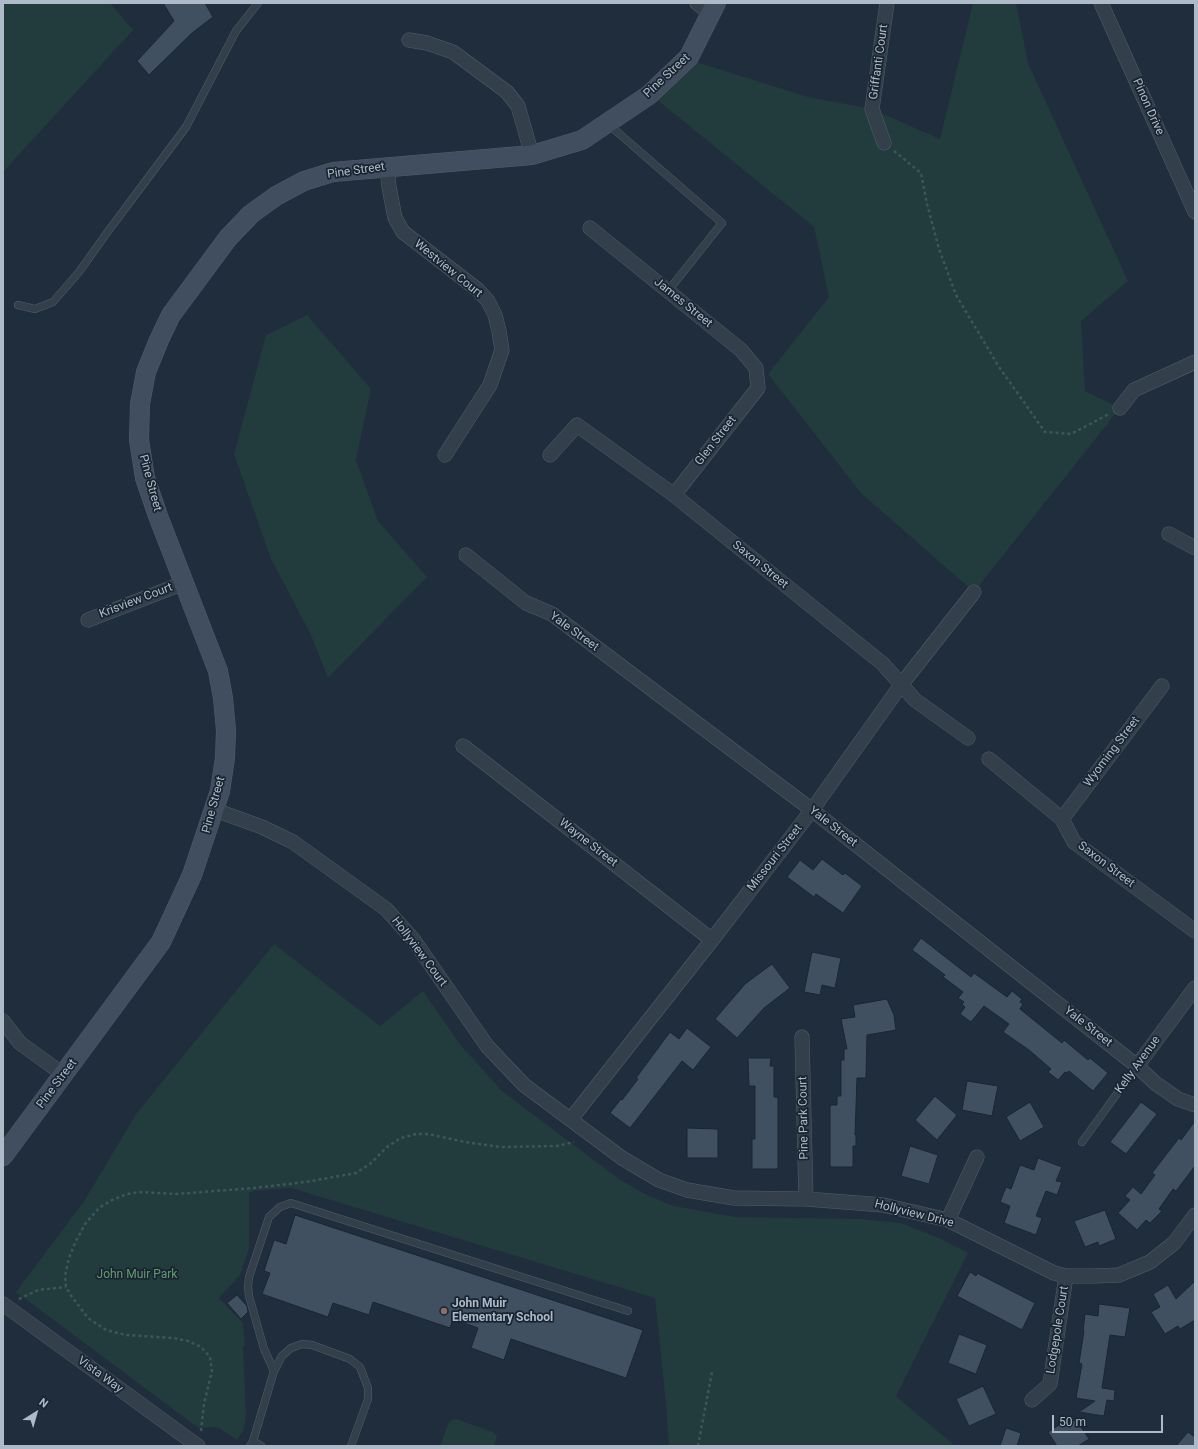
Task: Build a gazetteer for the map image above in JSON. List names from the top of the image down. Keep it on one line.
{"streets":{"street":["Griffanti Court","Pine Street","Pinon Drive","Westview Court","James Street","Glen Street","Saxon Street","Krisview Court","Yale Street","Wyoming Street","Wayne Street","Missouri Street","Hollyview Court","Kelly Avenue","Pine Park Court","Hollyview Drive","Lodgepole Court","Vista Way"]},"crossings":[["Pine Street","Westview Court"],["Pine Street","Krisview Court"],["Pine Street","Hollyview Court"],["James Street","Glen Street"],["Glen Street","Saxon Street"],["Saxon Street","Wyoming Street"],["Saxon Street","Missouri Street"],["Yale Street","Missouri Street"],["Yale Street","Kelly Avenue"],["Wayne Street","Missouri Street"],["Missouri Street","Hollyview Court"],["Missouri Street","Hollyview Drive"],["Hollyview Court","Hollyview Drive"],["Pine Park Court","Hollyview Drive"],["Hollyview Drive","Lodgepole Court"]],"parks":["John Muir Park"],"places":["John Muir Elementary School"],"scale_bar":"50 m","north":"top right"}
